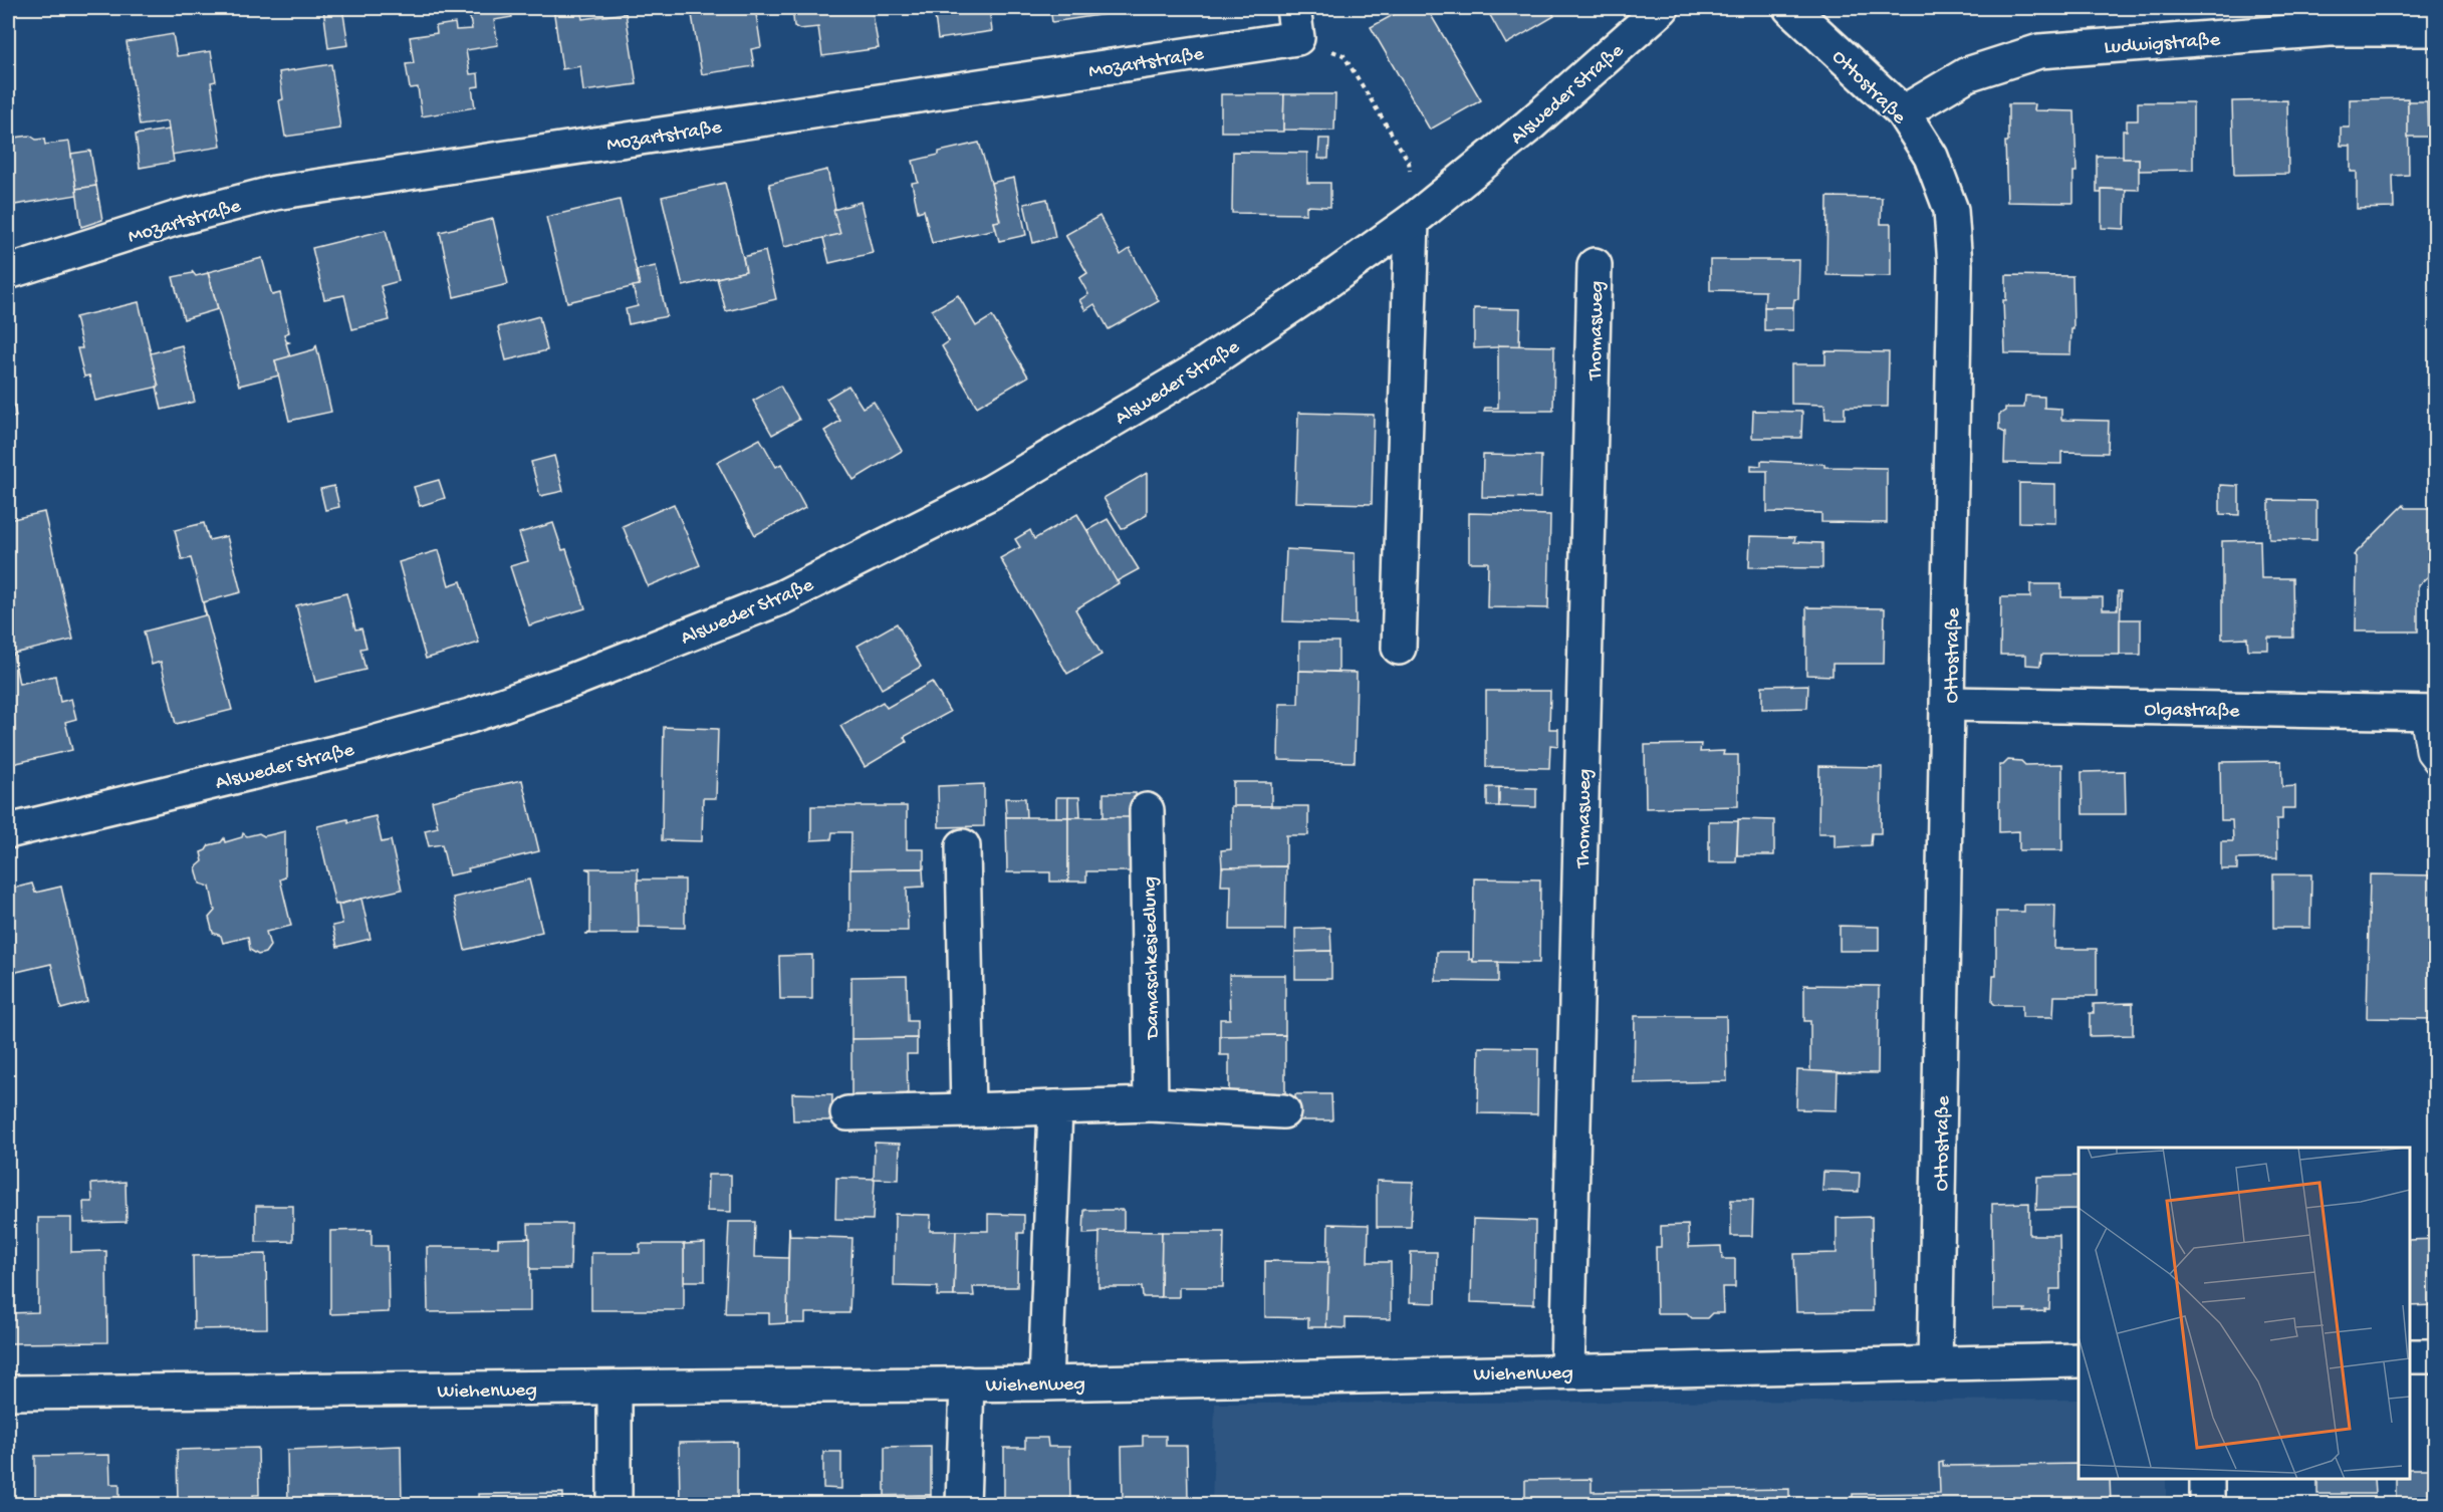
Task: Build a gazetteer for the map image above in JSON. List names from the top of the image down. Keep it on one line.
{"streets":{"street":["Ludwigstraße","Mozartstraße","Ottostraße","Alsweder Straße","Thomasweg","Olgastraße","Damaschkesiedlung","Wiehenweg"]},"crossings":[["Ludwigstraße","Ottostraße"],["Ottostraße","Olgastraße"],["Ottostraße","Wiehenweg"],["Thomasweg","Wiehenweg"]]}
